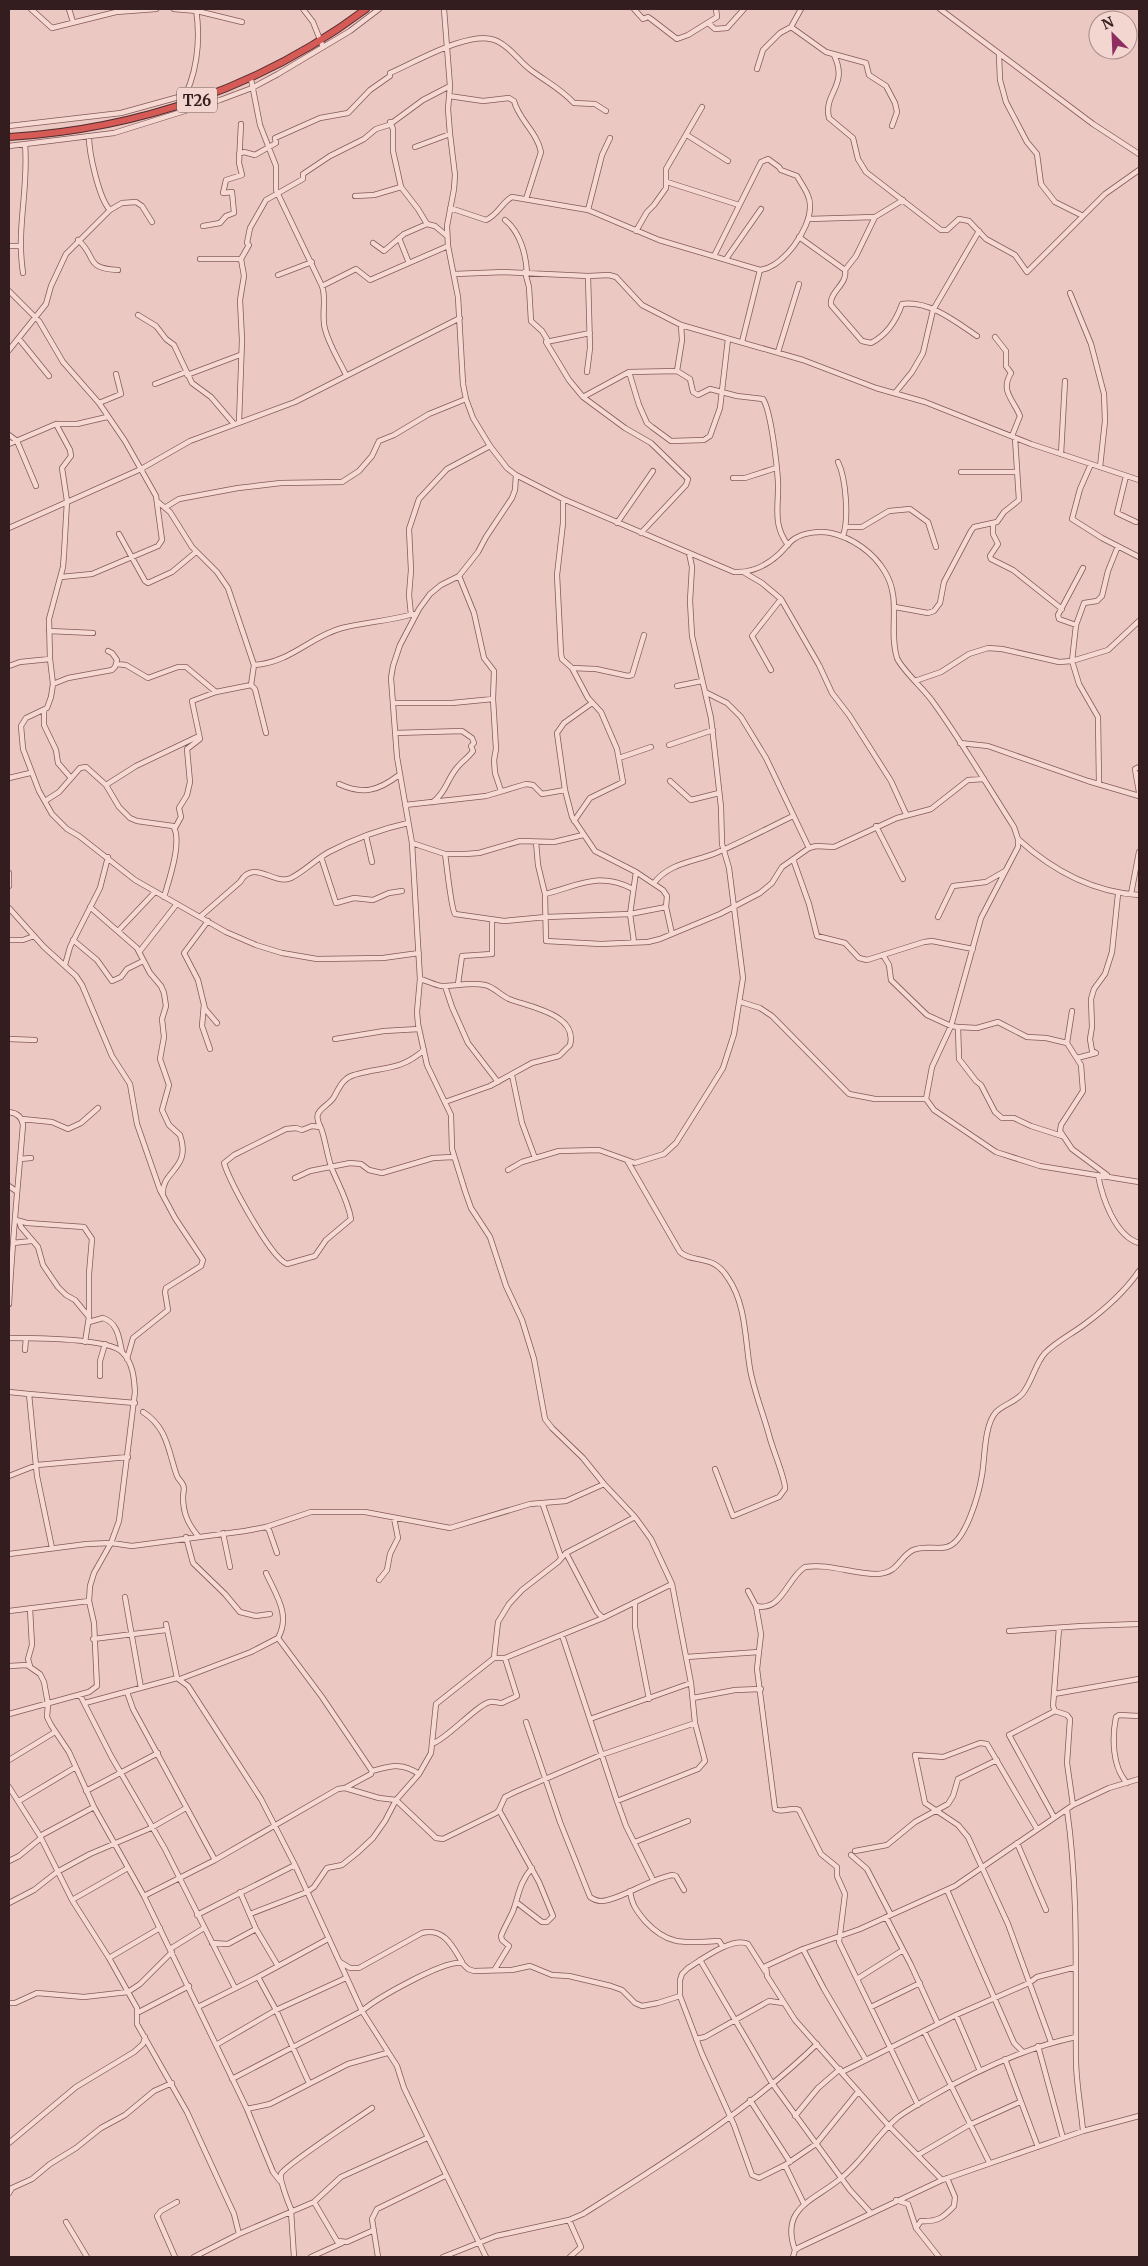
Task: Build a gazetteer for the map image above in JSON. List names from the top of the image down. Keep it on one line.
{"streets":{"highway":["T26"]},"north":"top left"}
